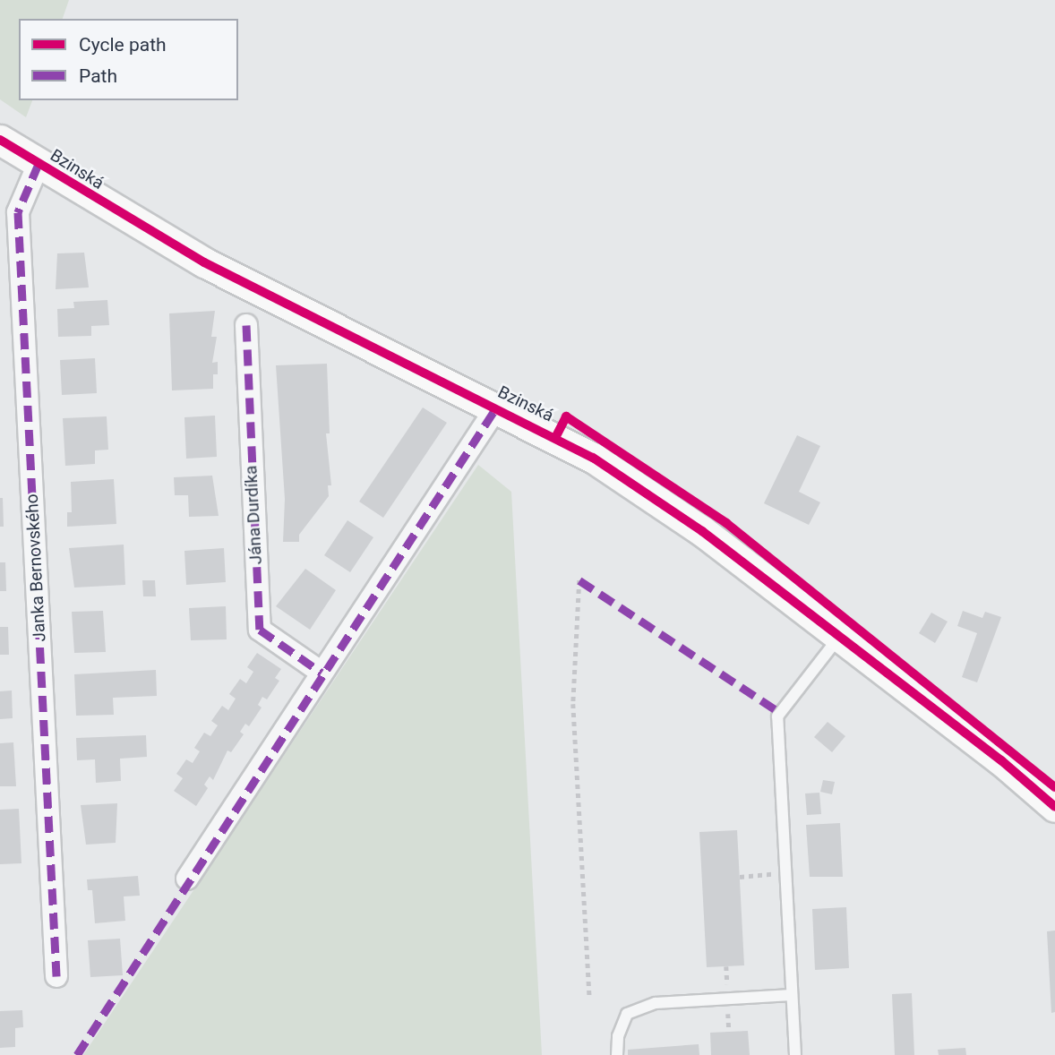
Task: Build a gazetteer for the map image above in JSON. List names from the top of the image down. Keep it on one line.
{"streets":{"street":["Bzinská","Jána Durdíka","Janka Bernovského"]},"crossings":[["Bzinská","Janka Bernovského"]],"legend":["Cycle path","Path"]}
